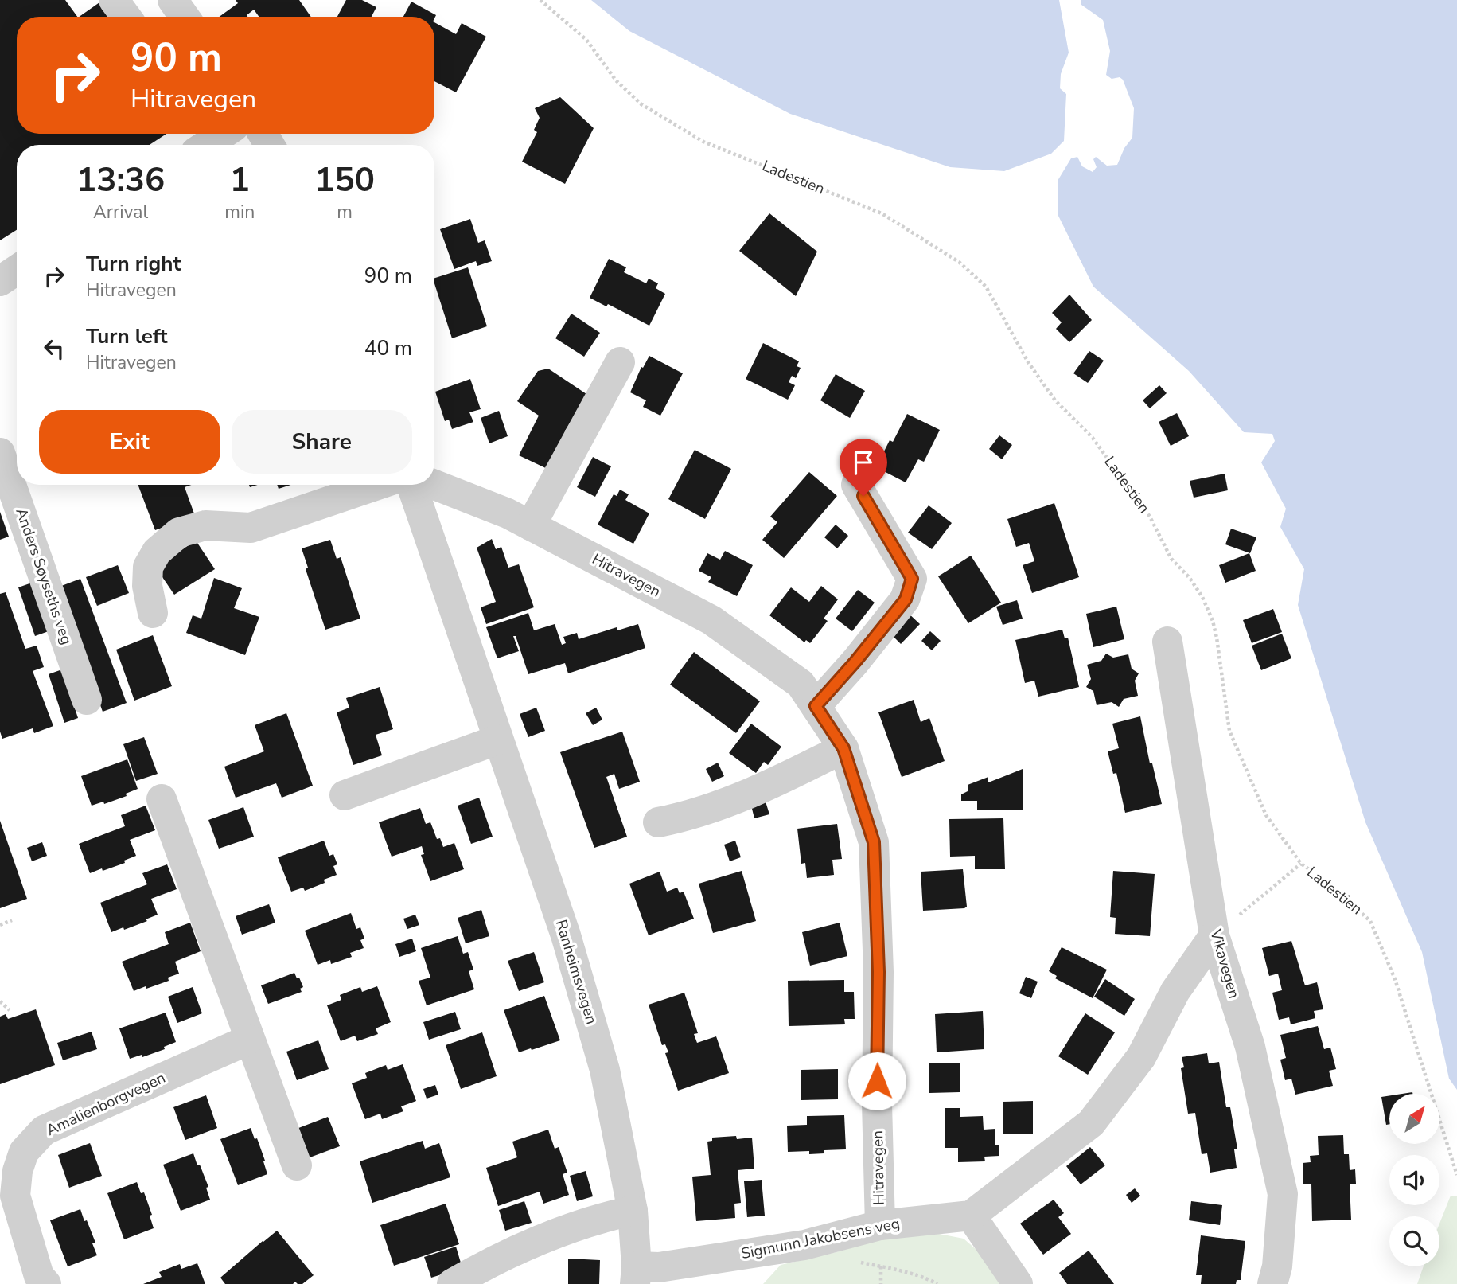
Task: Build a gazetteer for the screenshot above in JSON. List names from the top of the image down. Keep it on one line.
{"streets":{"street":["Hitravegen","Anders Søyseths veg","Vikavegen","Ranheimsvegen","Amalienborgvegen","Sigmunn Jakobsens veg"],"path":["Ladestien"]},"crossings":[["Hitravegen","Sigmunn Jakobsens veg"],["Ranheimsvegen","Sigmunn Jakobsens veg"]],"north":"top right","page":{"turn":["90 m","Hitravegen"],"eta":["13:36","Arrival","1","min","150","m"],"list":[{"name":"Turn right","note":"Hitravegen","value":"90 m"},{"name":"Turn left","note":"Hitravegen","value":"40 m"}],"buttons":["Exit","Share"]}}
